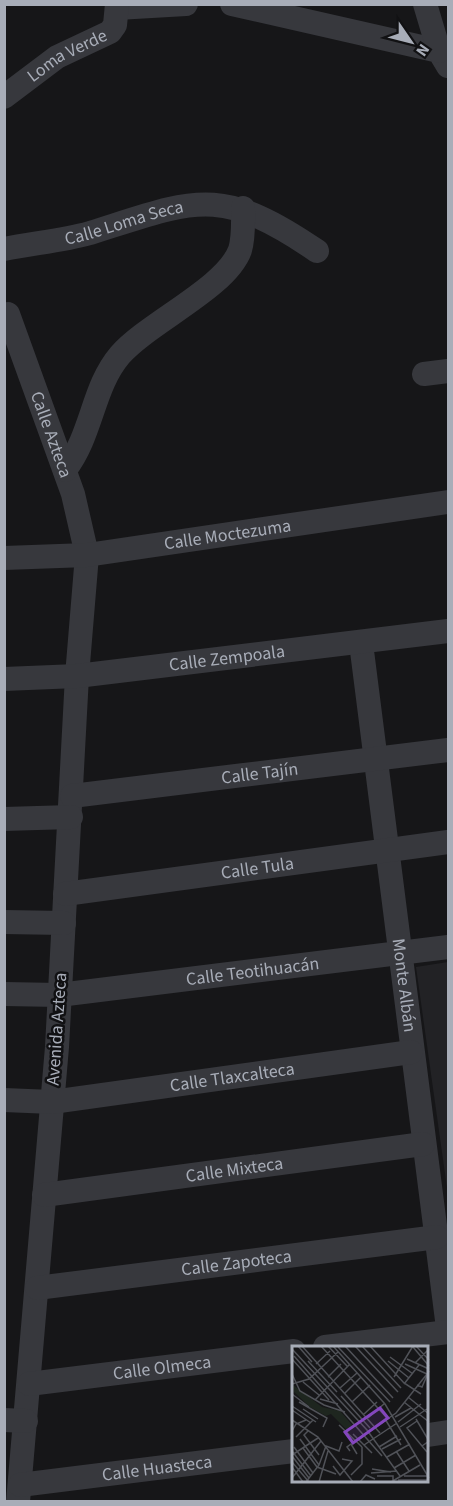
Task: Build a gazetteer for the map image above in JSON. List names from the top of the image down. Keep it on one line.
{"streets":{"street":["Loma Verde","Calle Loma Seca","Calle Azteca","Calle Moctezuma","Calle Zempoala","Calle Tajín","Calle Tula","Calle Teotihuacán","Monte Albán","Avenida Azteca","Calle Tlaxcalteca","Calle Mixteca","Calle Zapoteca","Calle Olmeca","Calle Huasteca"]},"crossings":[["Calle Azteca","Calle Moctezuma"],["Calle Azteca","Avenida Azteca"],["Calle Moctezuma","Avenida Azteca"],["Calle Zempoala","Monte Albán"],["Calle Zempoala","Avenida Azteca"],["Calle Tajín","Monte Albán"],["Calle Tajín","Avenida Azteca"],["Calle Tula","Monte Albán"],["Calle Tula","Avenida Azteca"],["Calle Teotihuacán","Monte Albán"],["Calle Teotihuacán","Avenida Azteca"],["Monte Albán","Calle Tlaxcalteca"],["Monte Albán","Calle Mixteca"],["Monte Albán","Calle Zapoteca"],["Avenida Azteca","Calle Tlaxcalteca"],["Avenida Azteca","Calle Mixteca"],["Avenida Azteca","Calle Zapoteca"],["Avenida Azteca","Calle Olmeca"],["Avenida Azteca","Calle Huasteca"]],"north":"bottom right"}
